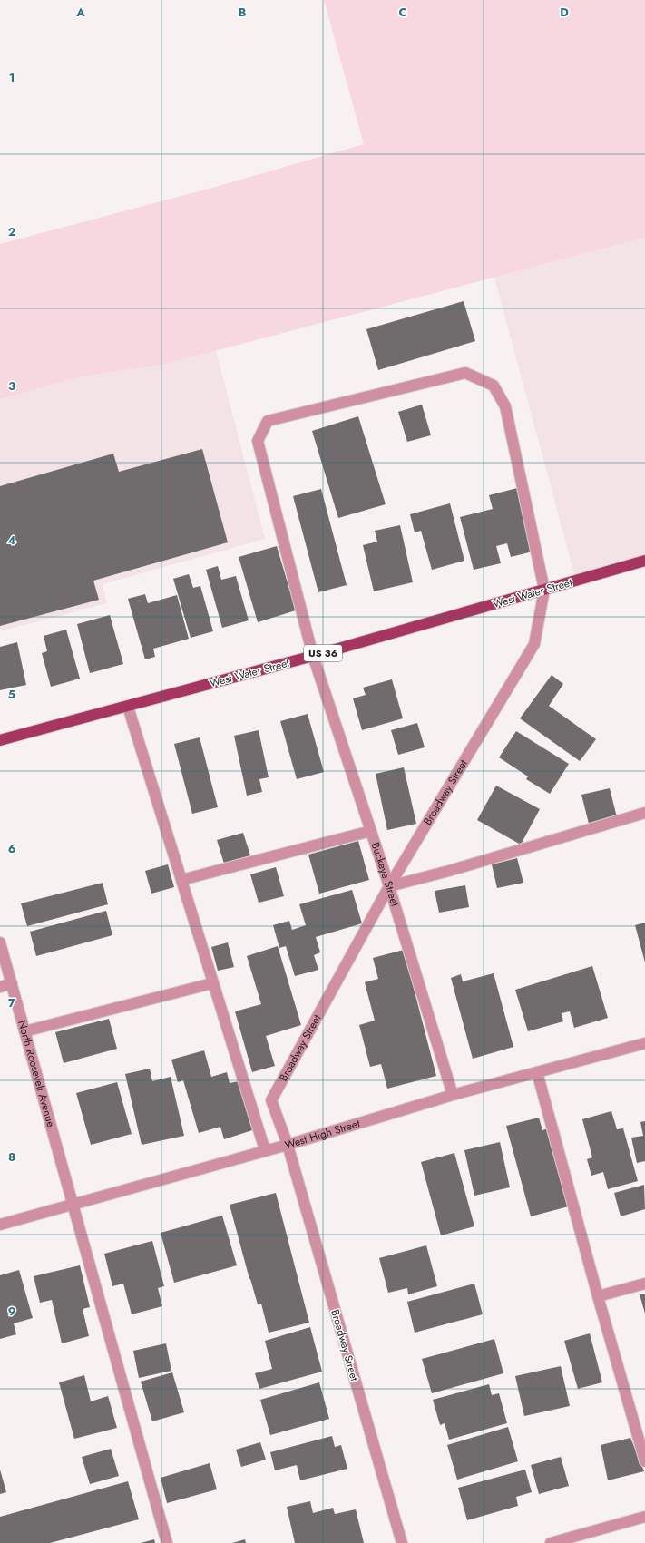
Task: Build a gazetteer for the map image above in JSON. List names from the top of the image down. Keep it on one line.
{"streets":{"main road":["West Water Street","US 36"],"street":["Broadway Street","Buckeye Street","North Roosevelt Avenue","West High Street"]},"crossings":[["West Water Street","Broadway Street"],["West Water Street","Buckeye Street"],["Broadway Street","Buckeye Street"],["Broadway Street","West High Street"],["Buckeye Street","West High Street"],["North Roosevelt Avenue","West High Street"]],"grid":{"columns":["A","B","C","D"],"rows":["1","2","3","4","5","6","7","8","9"]}}
